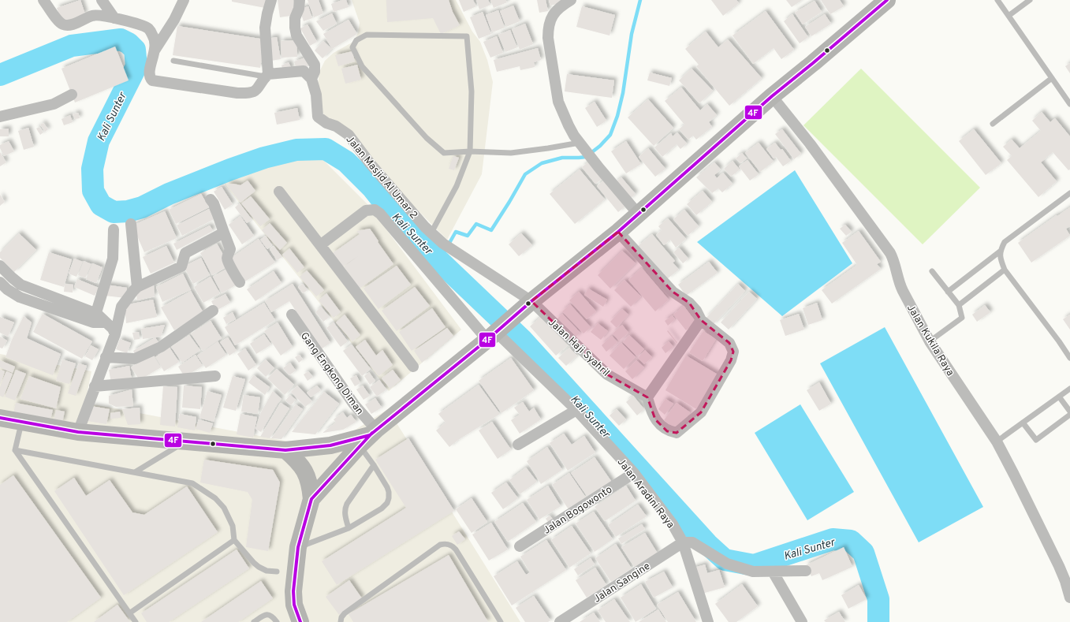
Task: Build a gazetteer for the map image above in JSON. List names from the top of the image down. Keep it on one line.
{"streets":{"street":["Jalan Masjid Al Umar 2","Jalan Kukila Raya","Jalan Haji Syahril","Gang Engkong Diman","Jalan Aradini Raya","Jalan Bogowonto","Jalan Sangine"]},"crossings":[["Jalan Masjid Al Umar 2","Jalan Haji Syahril"],["Jalan Aradini Raya","Jalan Bogowonto"],["Jalan Aradini Raya","Jalan Sangine"]],"water":["Kali Sunter"],"lines":["transit line 4F"]}
